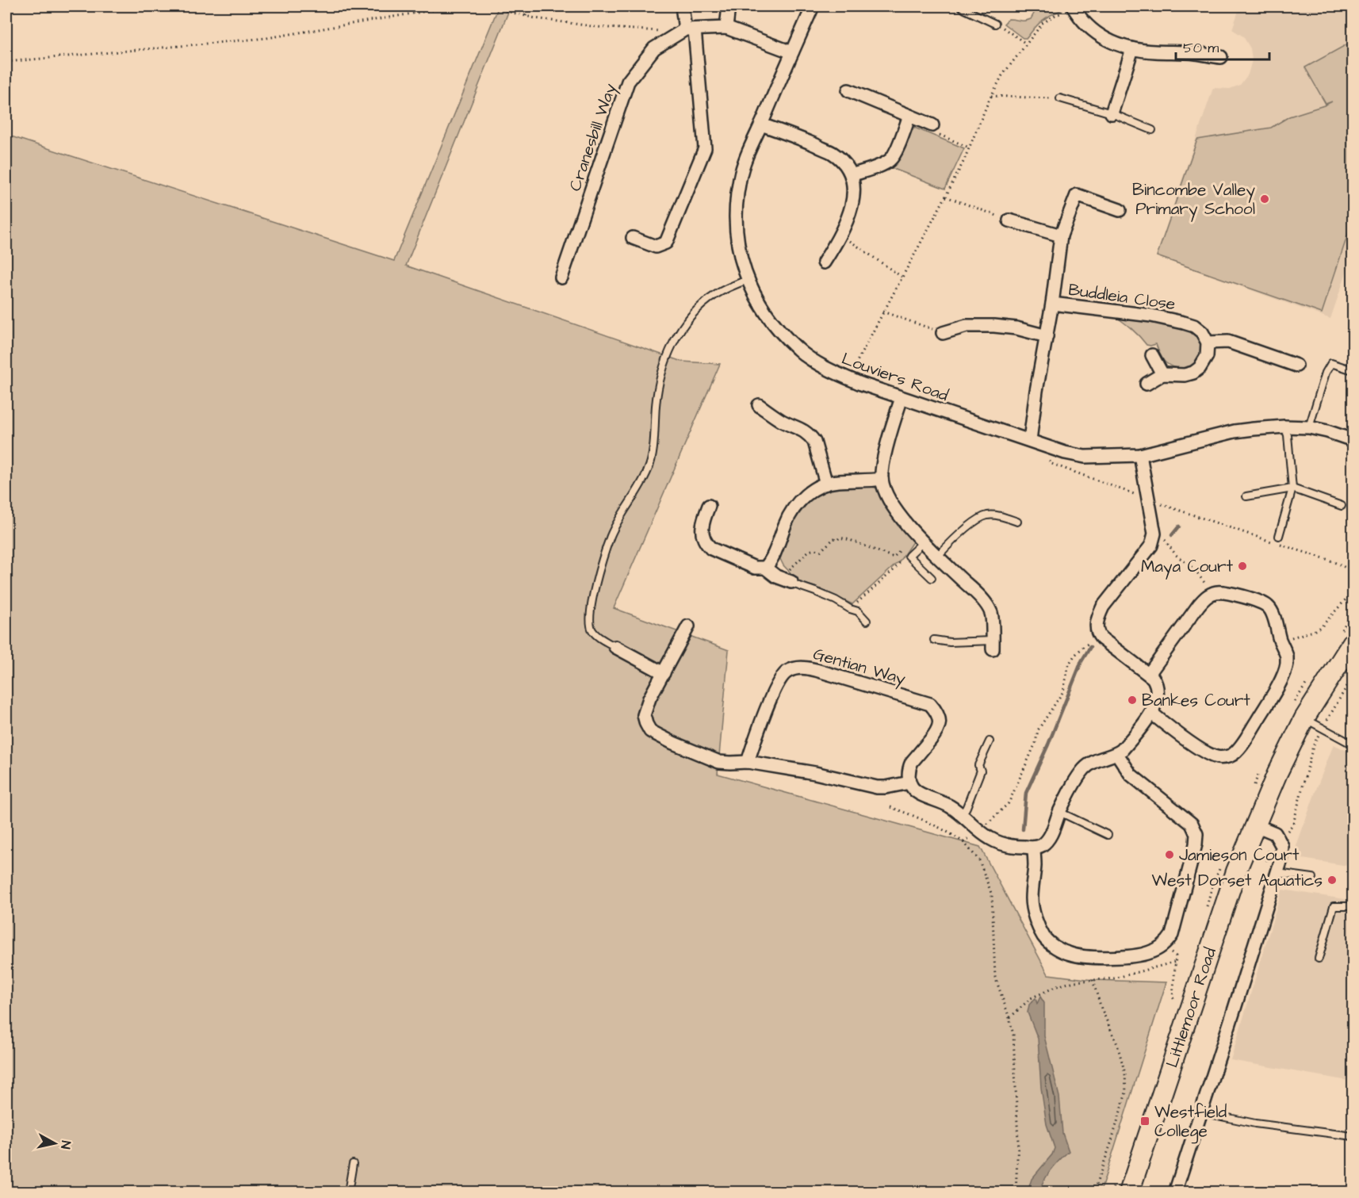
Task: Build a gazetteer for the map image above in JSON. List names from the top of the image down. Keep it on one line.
{"streets":{"main road":["Littlemoor Road"],"street":["Cranesbill Way","Buddleia Close","Louviers Road","Gentian Way"]},"crossings":[["Buddleia Close","Louviers Road"]],"places":{"other":["Bincombe Valley Primary School","Maya Court","Bankes Court","Jamieson Court","West Dorset Aquatics"],"transit":["Westfield College"]},"scale_bar":"50 m","north":"right"}
